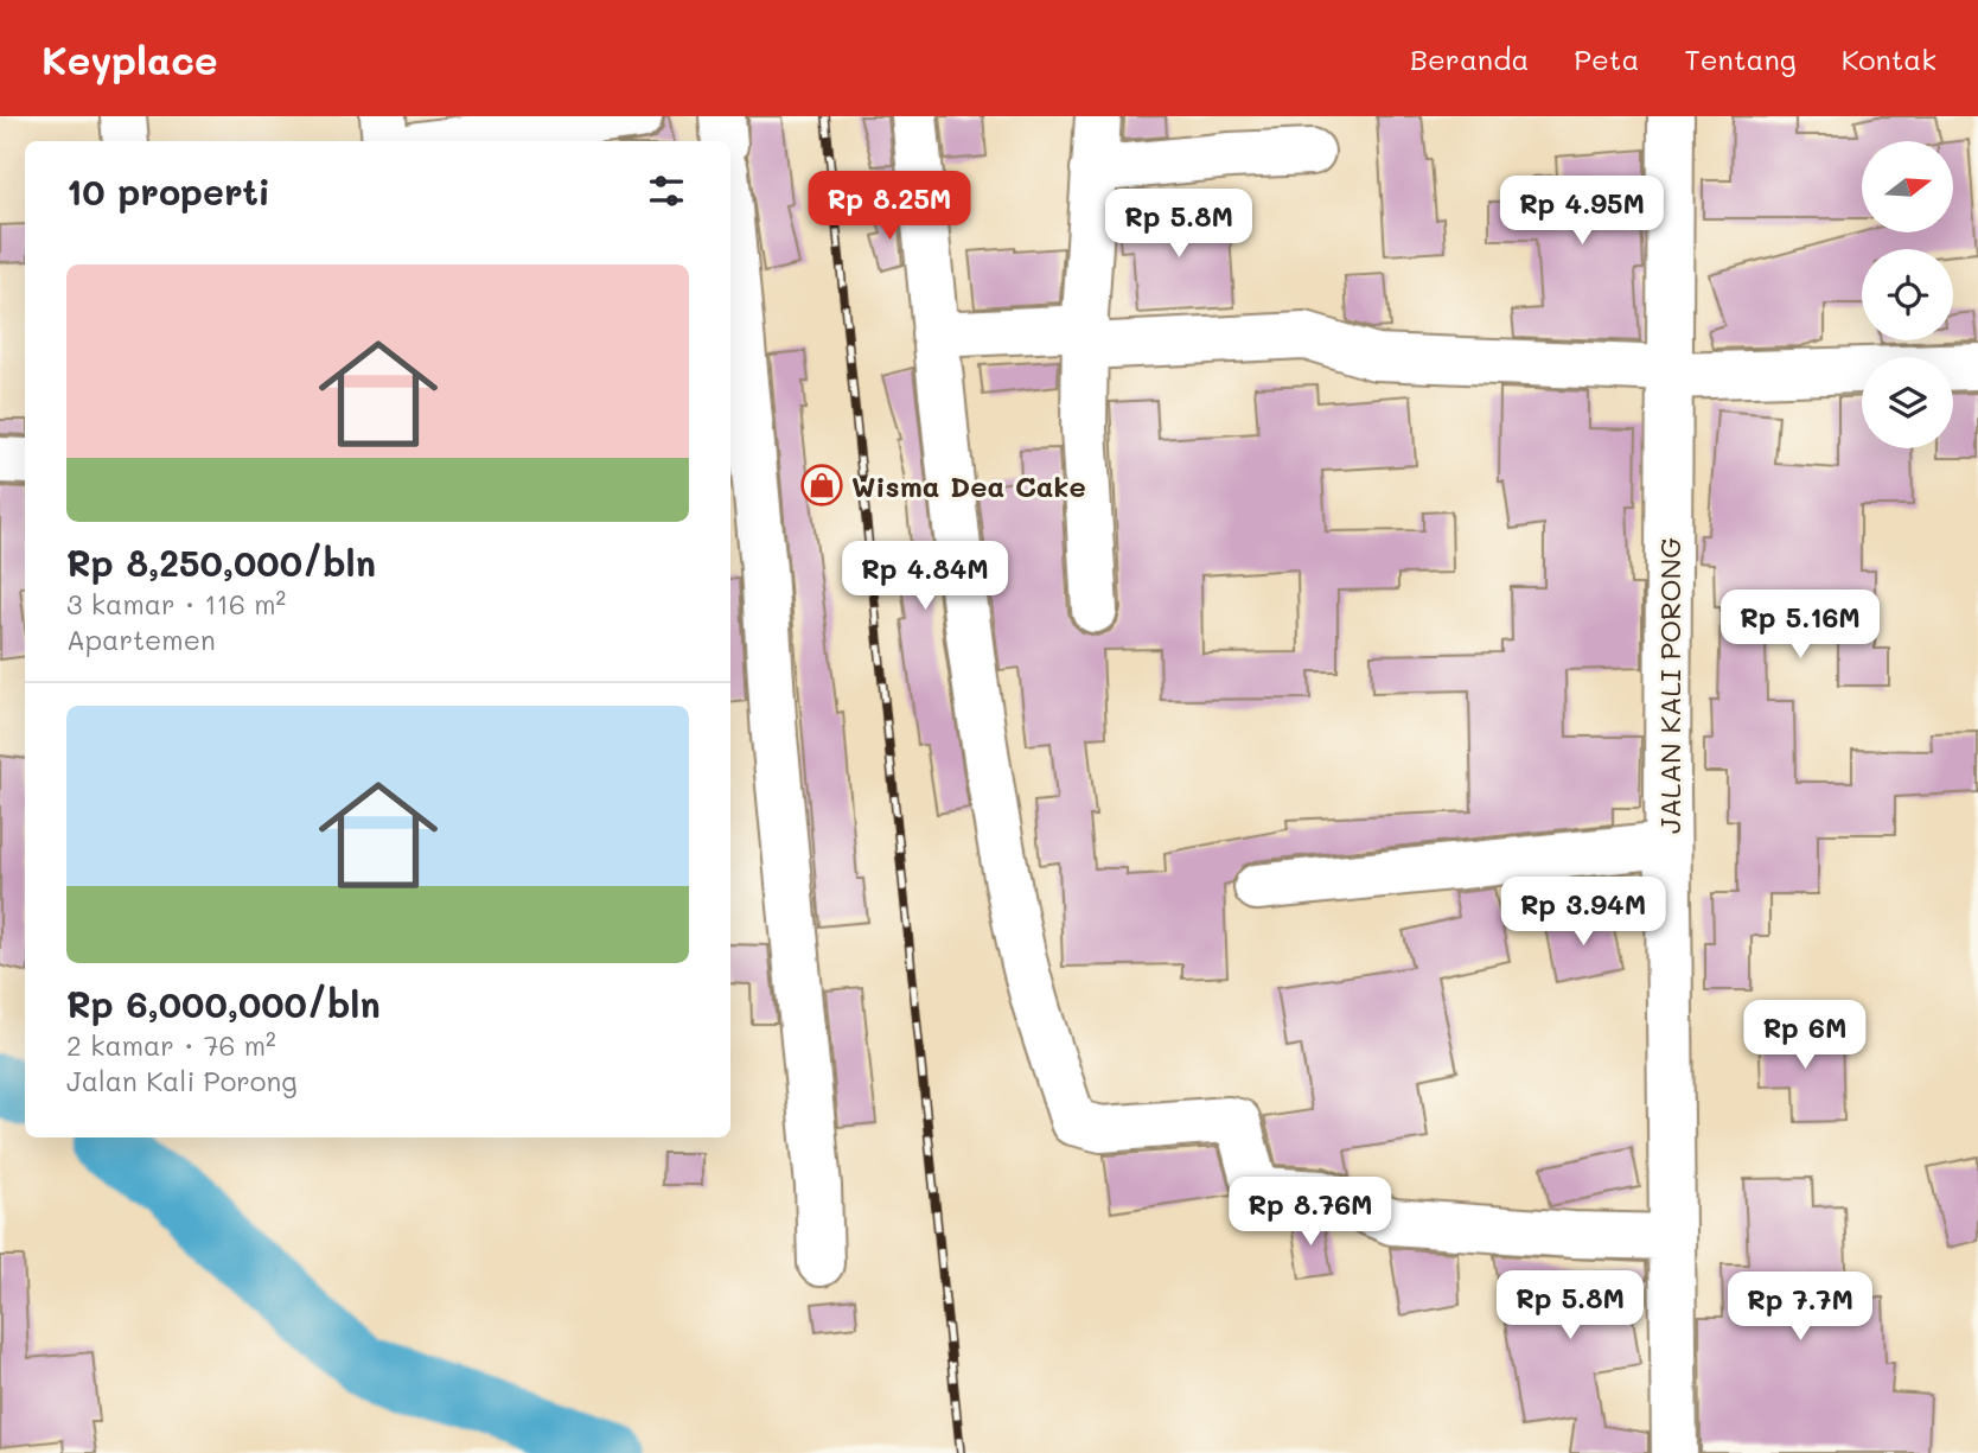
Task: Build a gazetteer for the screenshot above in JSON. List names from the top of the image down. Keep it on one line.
{"streets":{"street":["JALAN KALI PORONG"]},"places":{"shop":["Wisma Dea Cake"]},"north":"right","page":{"header":"Keyplace","nav":["Beranda","Peta","Tentang","Kontak"],"heading":"10 properti","price":["Rp 8.25M","Rp 4.95M","Rp 5.8M","Rp 4.84M","Rp 5.16M","Rp 3.94M","Rp 6M","Rp 8.76M","Rp 5.8M","Rp 7.7M"],"list":[{"name":"Rp 8,250,000/bln","note":"3 kamar · 116 m² · Apartemen"},{"name":"Rp 6,000,000/bln","note":"2 kamar · 76 m² · Jalan Kali Porong"}]}}
